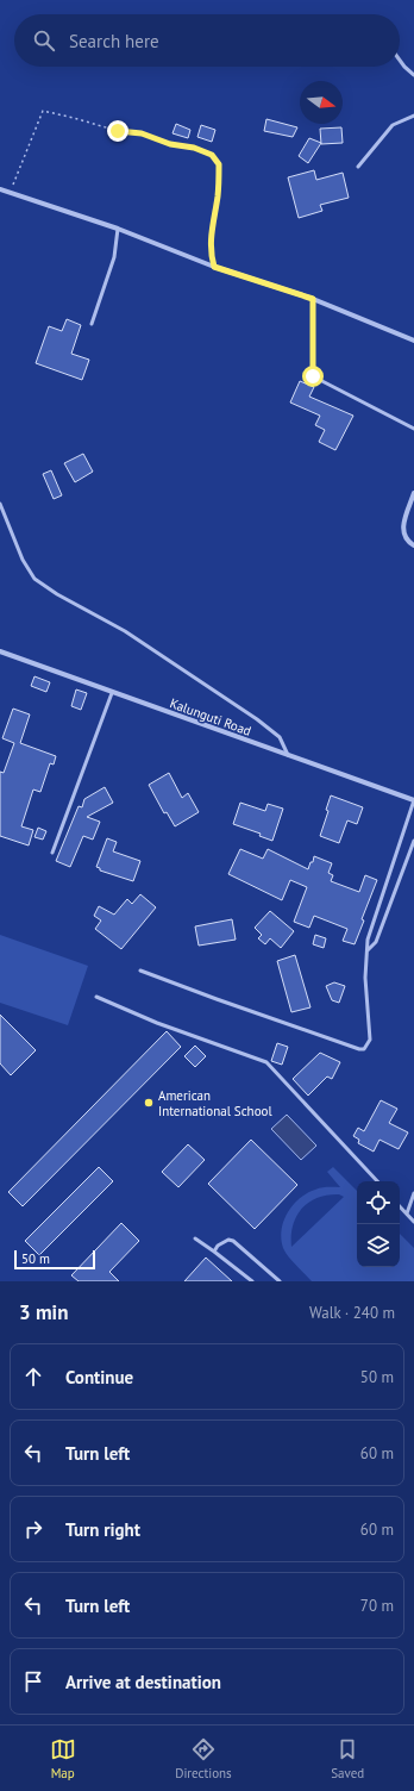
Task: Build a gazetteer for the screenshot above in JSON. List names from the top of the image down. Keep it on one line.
{"streets":{"street":["Kalunguti Road"]},"places":["American International School"],"scale_bar":"50 m","north":"right","page":{"search":"Search here","scale":"50 m","heading":["3 min","Walk · 240 m"],"list":[["Continue","50 m"],["Turn left","60 m"],["Turn right","60 m"],["Turn left","70 m"],"Arrive at destination"],"nav":["Map","Directions","Saved"]}}
